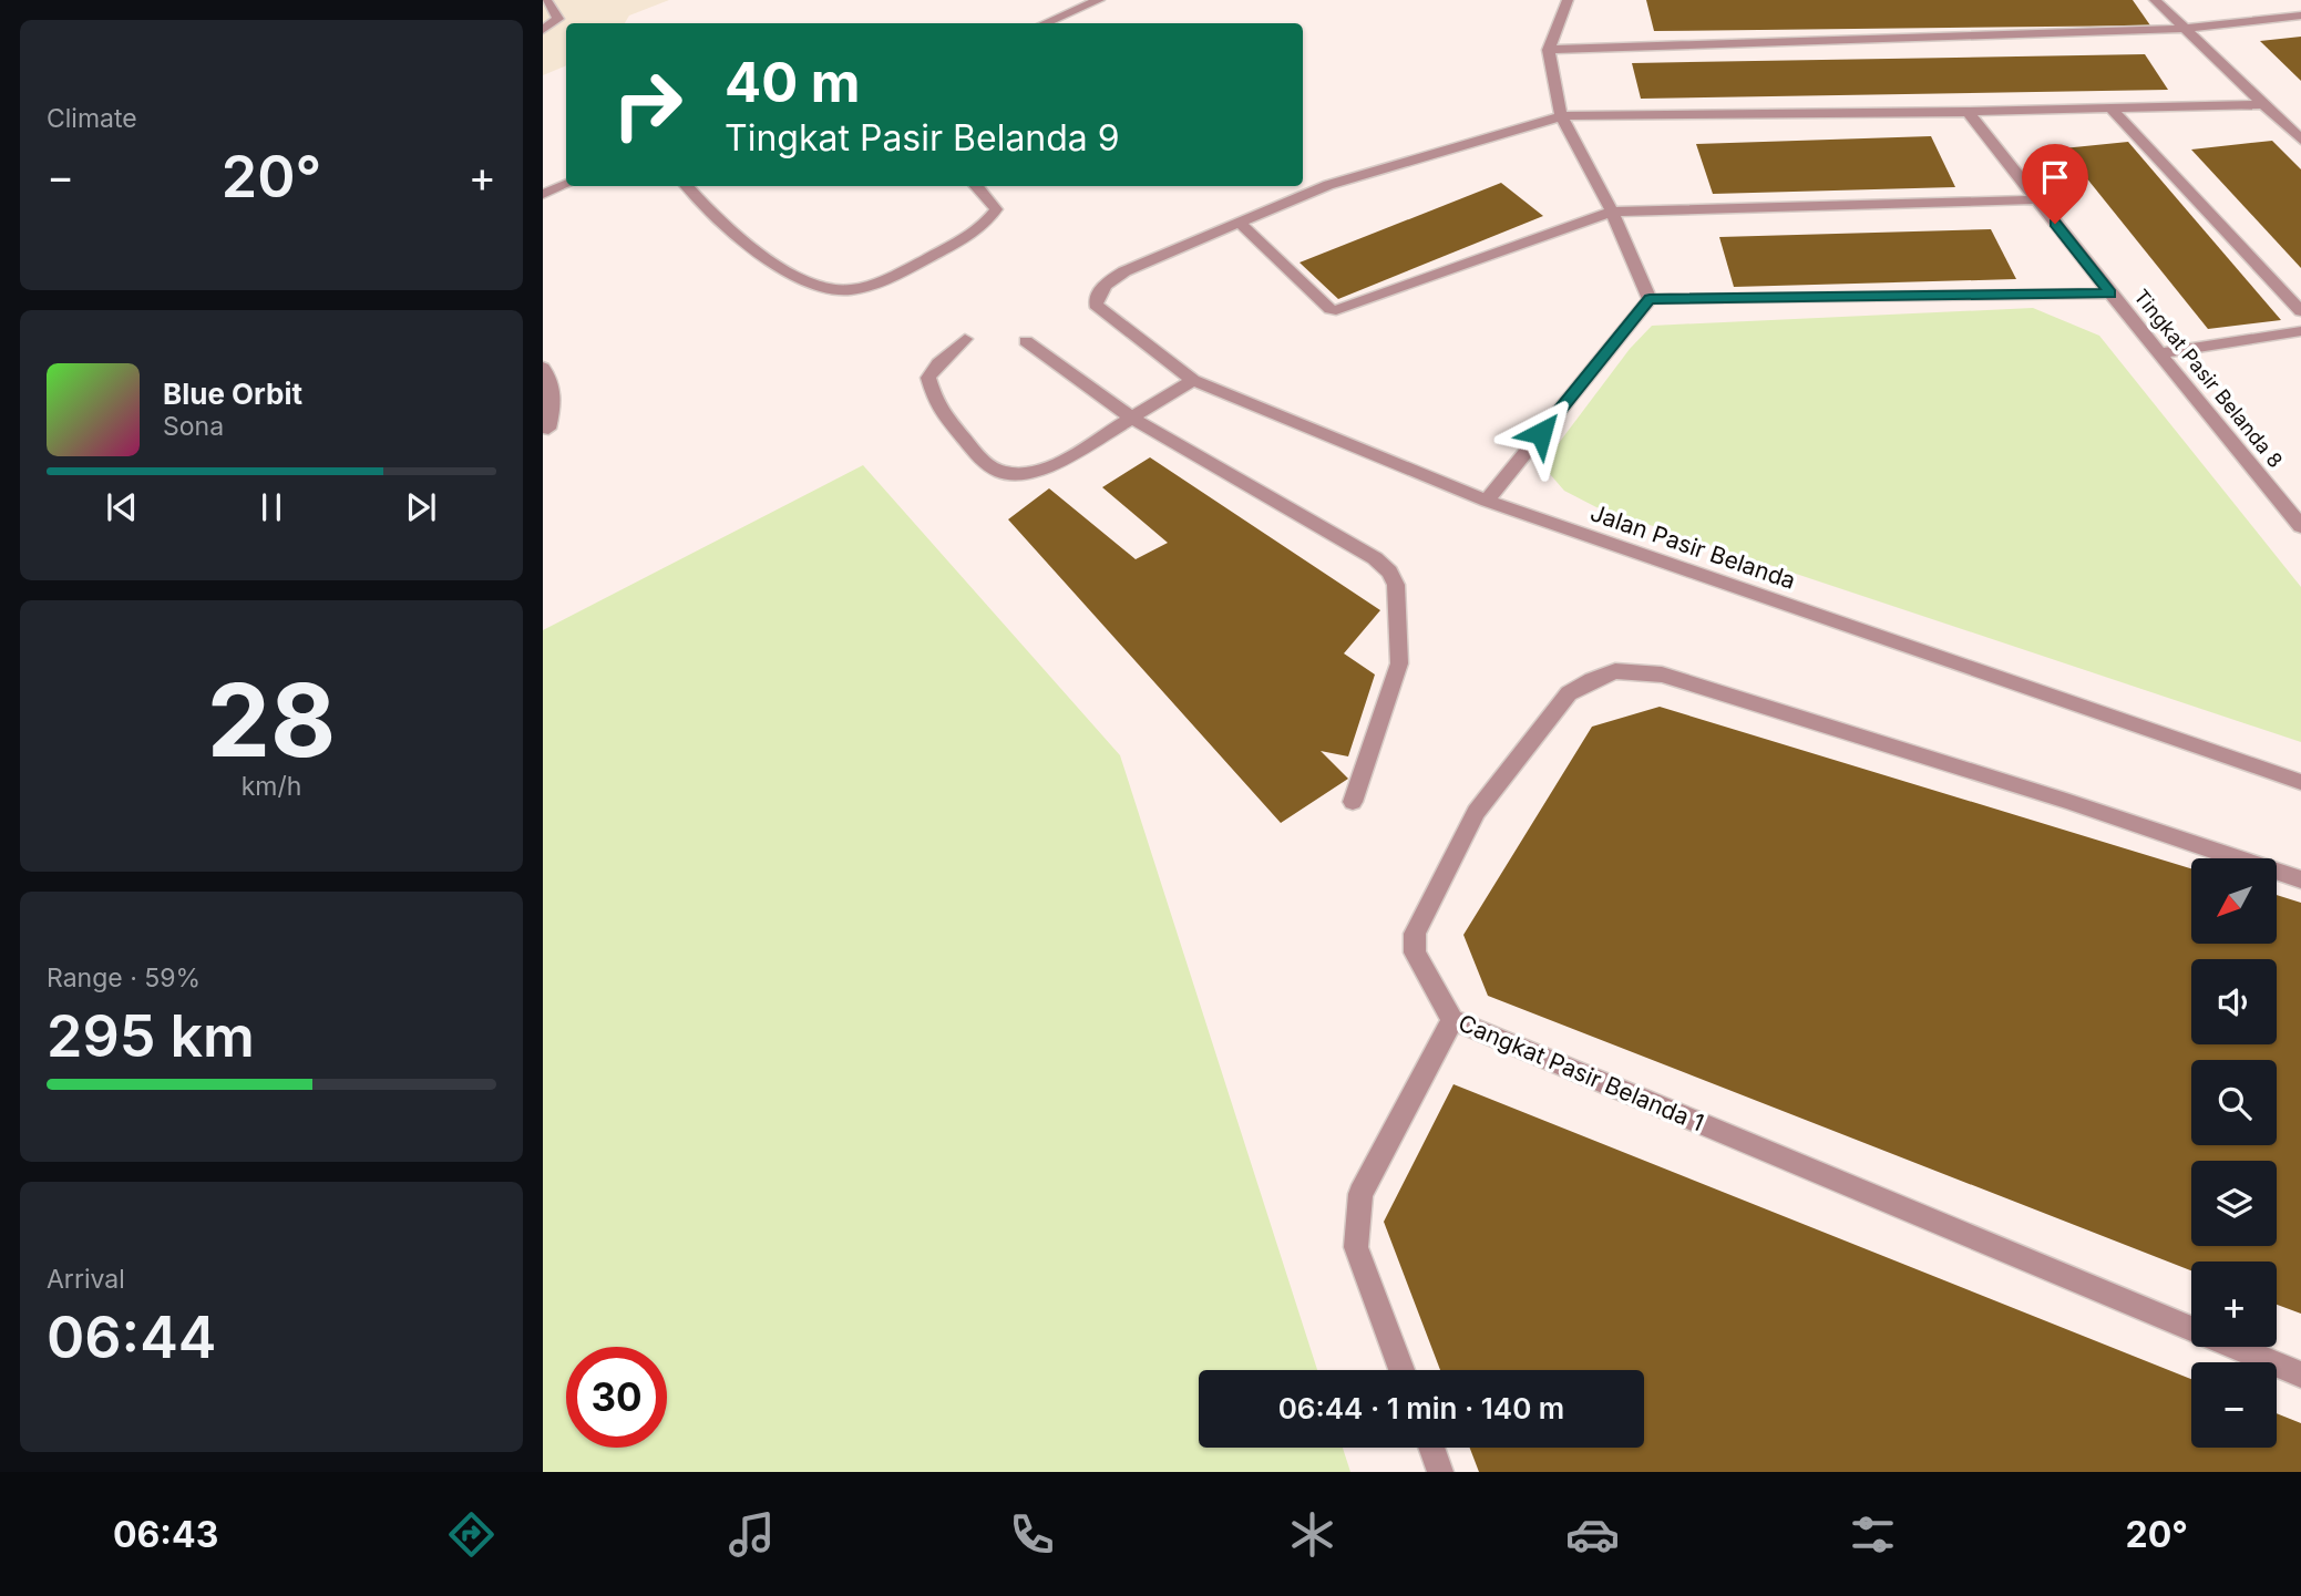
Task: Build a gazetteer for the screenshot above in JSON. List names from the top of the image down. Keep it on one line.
{"streets":{"street":["Tingkat Pasir Belanda 8","Jalan Pasir Belanda","Cangkat Pasir Belanda 1"]},"north":"bottom left","page":{"tile":["Climate",["28","km/h"],["Range · 59%","295 km"],["Arrival","06:44"]],"turn":["40 m","Tingkat Pasir Belanda 9"],"heat":["−","20°","+"],"song":["Blue Orbit","Sona"],"map_buttons":["+","−"],"limit":"30","trip":"06:44 · 1 min · 140 m","tabs":["06:43","20°"]}}
